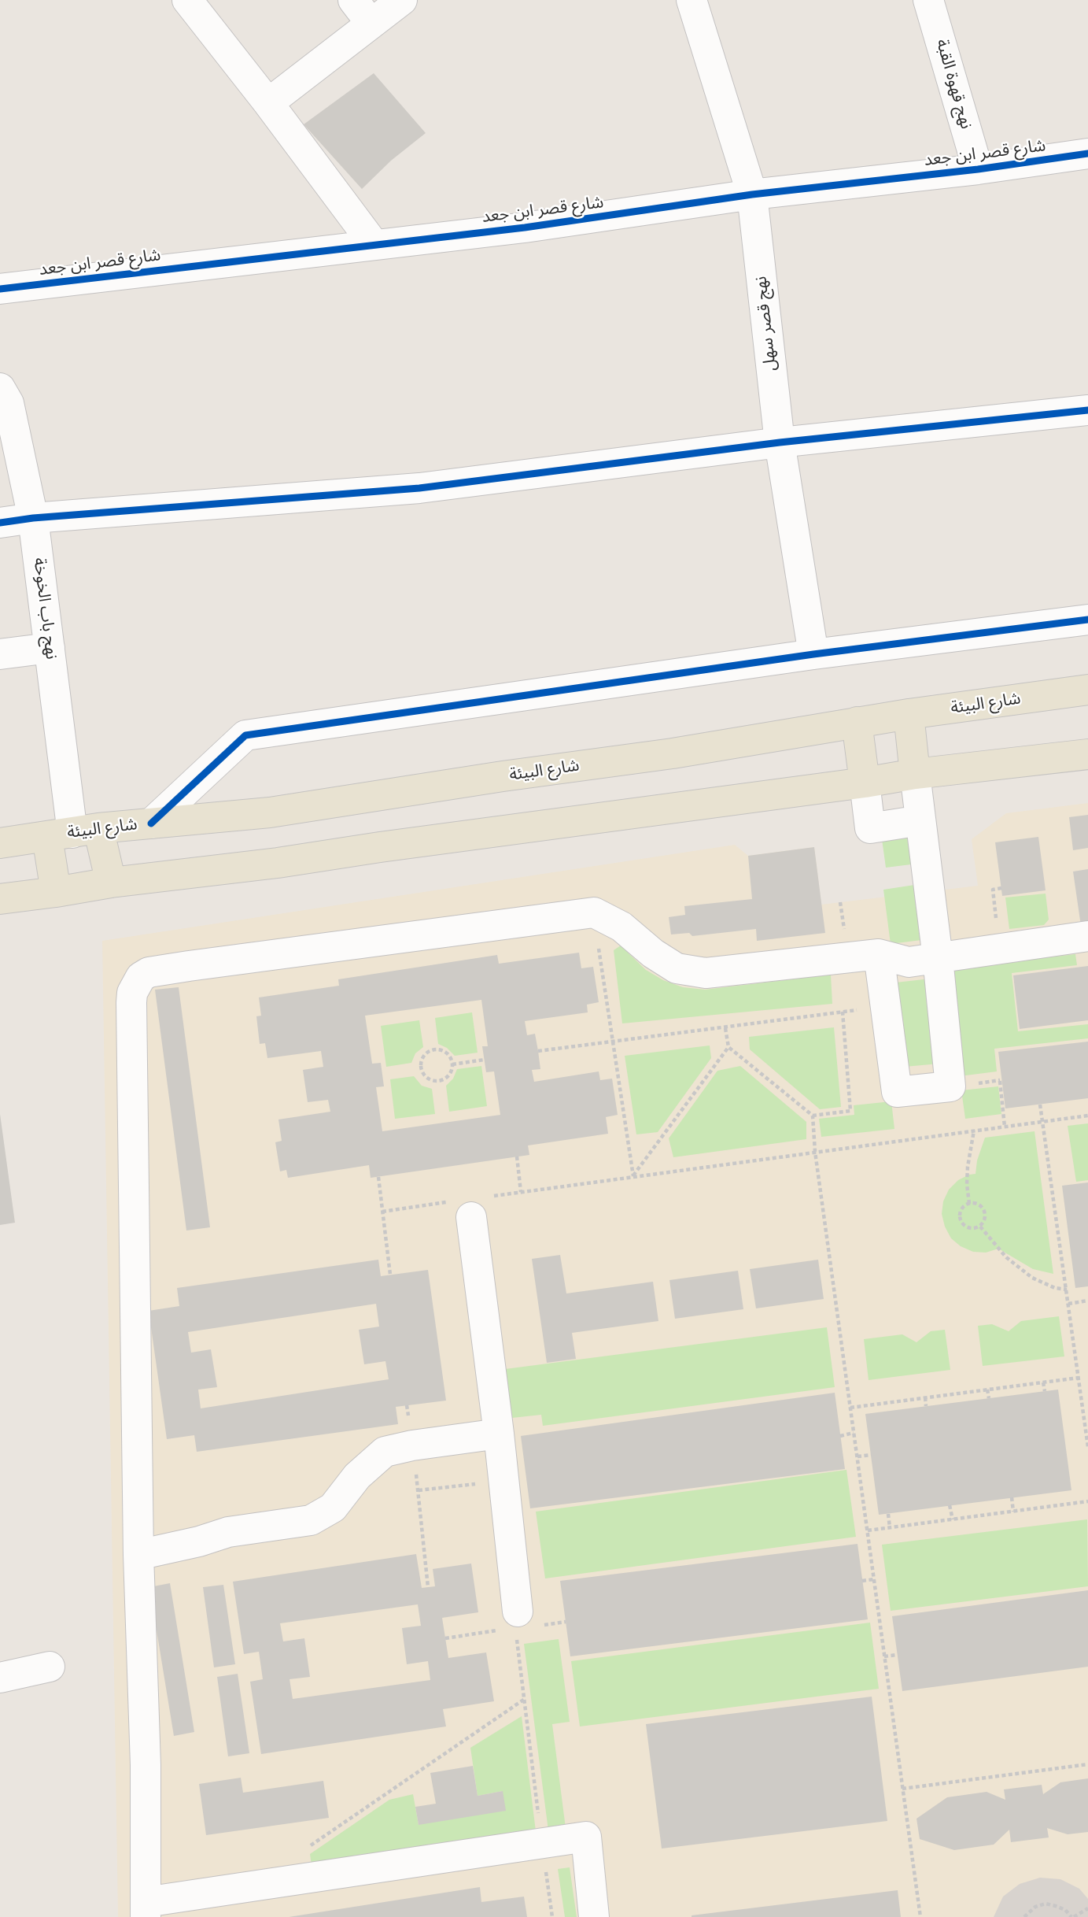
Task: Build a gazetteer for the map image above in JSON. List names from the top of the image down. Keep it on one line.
{"streets":{"main road":["شارع البيئة"],"street":["نهج قهوة القبة","شارع قصر ابن جعد","نهج قصر سهل","نهج باب الخوخة"]},"crossings":[["نهج قهوة القبة","شارع قصر ابن جعد"],["شارع قصر ابن جعد","نهج قصر سهل"],["نهج باب الخوخة","شارع البيئة"]]}
